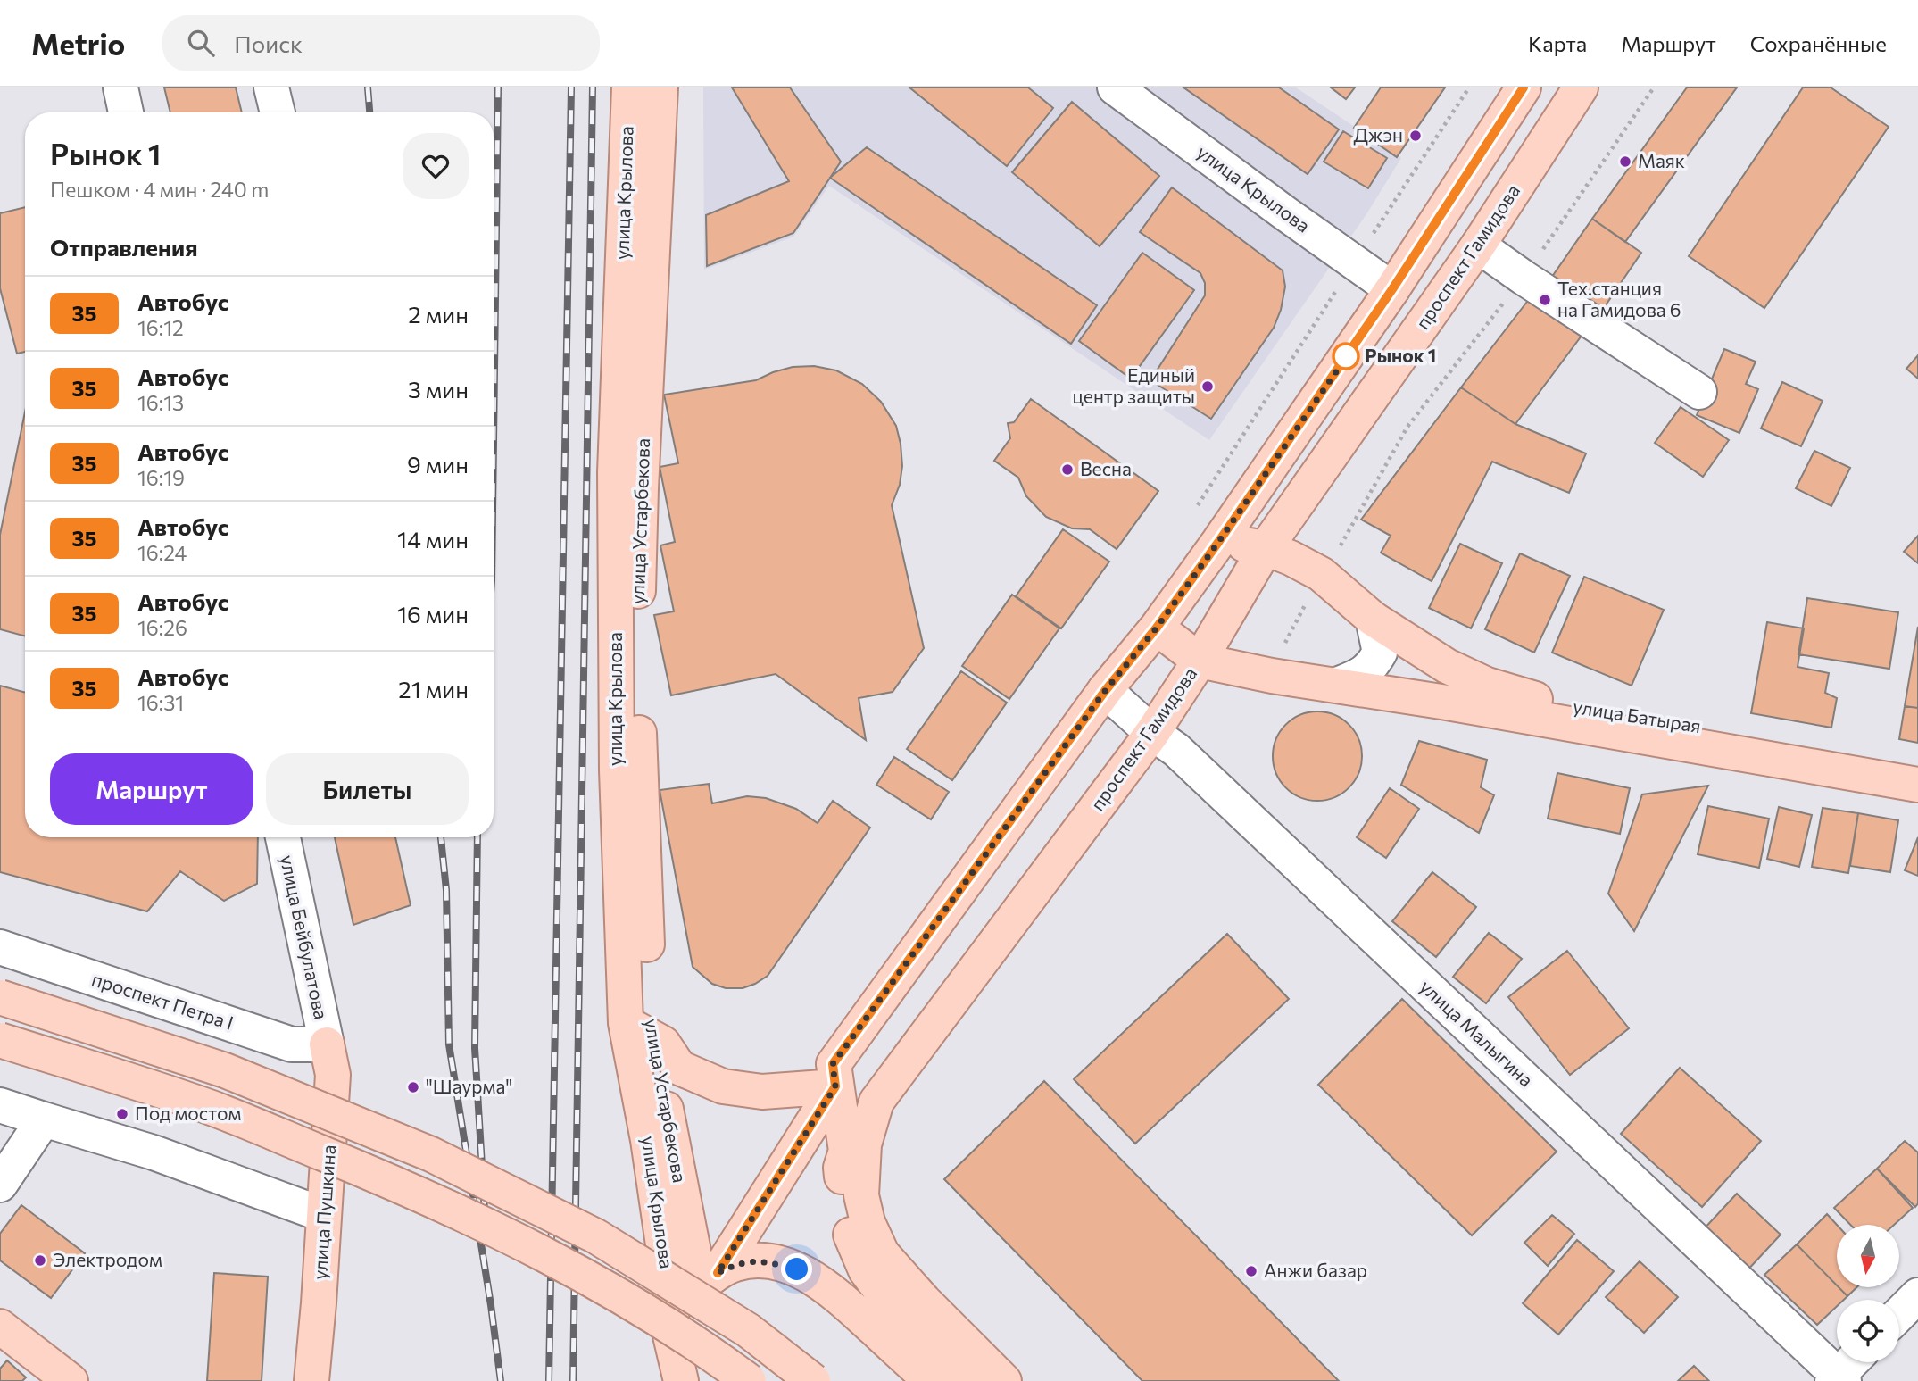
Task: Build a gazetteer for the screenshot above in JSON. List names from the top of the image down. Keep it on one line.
{"streets":{"main road":["улица Крылова","проспект Гамидова","улица Устарбекова","улица Батырая","улица Пушкина"],"street":["улица Бейбулатова","проспект Петра I","улица Малыгина"]},"crossings":[["улица Крылова","улица Устарбекова"],["проспект Гамидова","улица Батырая"],["проспект Гамидова","улица Малыгина"],["улица Бейбулатова","проспект Петра I"],["улица Бейбулатова","улица Пушкина"],["проспект Петра I","улица Пушкина"]],"places":["Джэн","Маяк","Тех.станция на Гамидова 6","Рынок 1","Единый центр защиты","Весна","\"Шаурма\"","Под мостом","Электродом","Анжи базар"],"lines":["bus line 35"],"north":"bottom","page":{"header":"Metrio","search":"Поиск","nav":["Карта","Маршрут","Сохранённые"],"heading":[["Рынок 1","Пешком · 4 мин · 240 m"],"Отправления"],"list":[{"mark":"35","name":"Автобус","note":"16:12","value":"2 мин"},{"mark":"35","name":"Автобус","note":"16:13","value":"3 мин"},{"mark":"35","name":"Автобус","note":"16:19","value":"9 мин"},{"mark":"35","name":"Автобус","note":"16:24","value":"14 мин"},{"mark":"35","name":"Автобус","note":"16:26","value":"16 мин"},{"mark":"35","name":"Автобус","note":"16:31","value":"21 мин"}],"buttons":["Маршрут","Билеты"]}}
